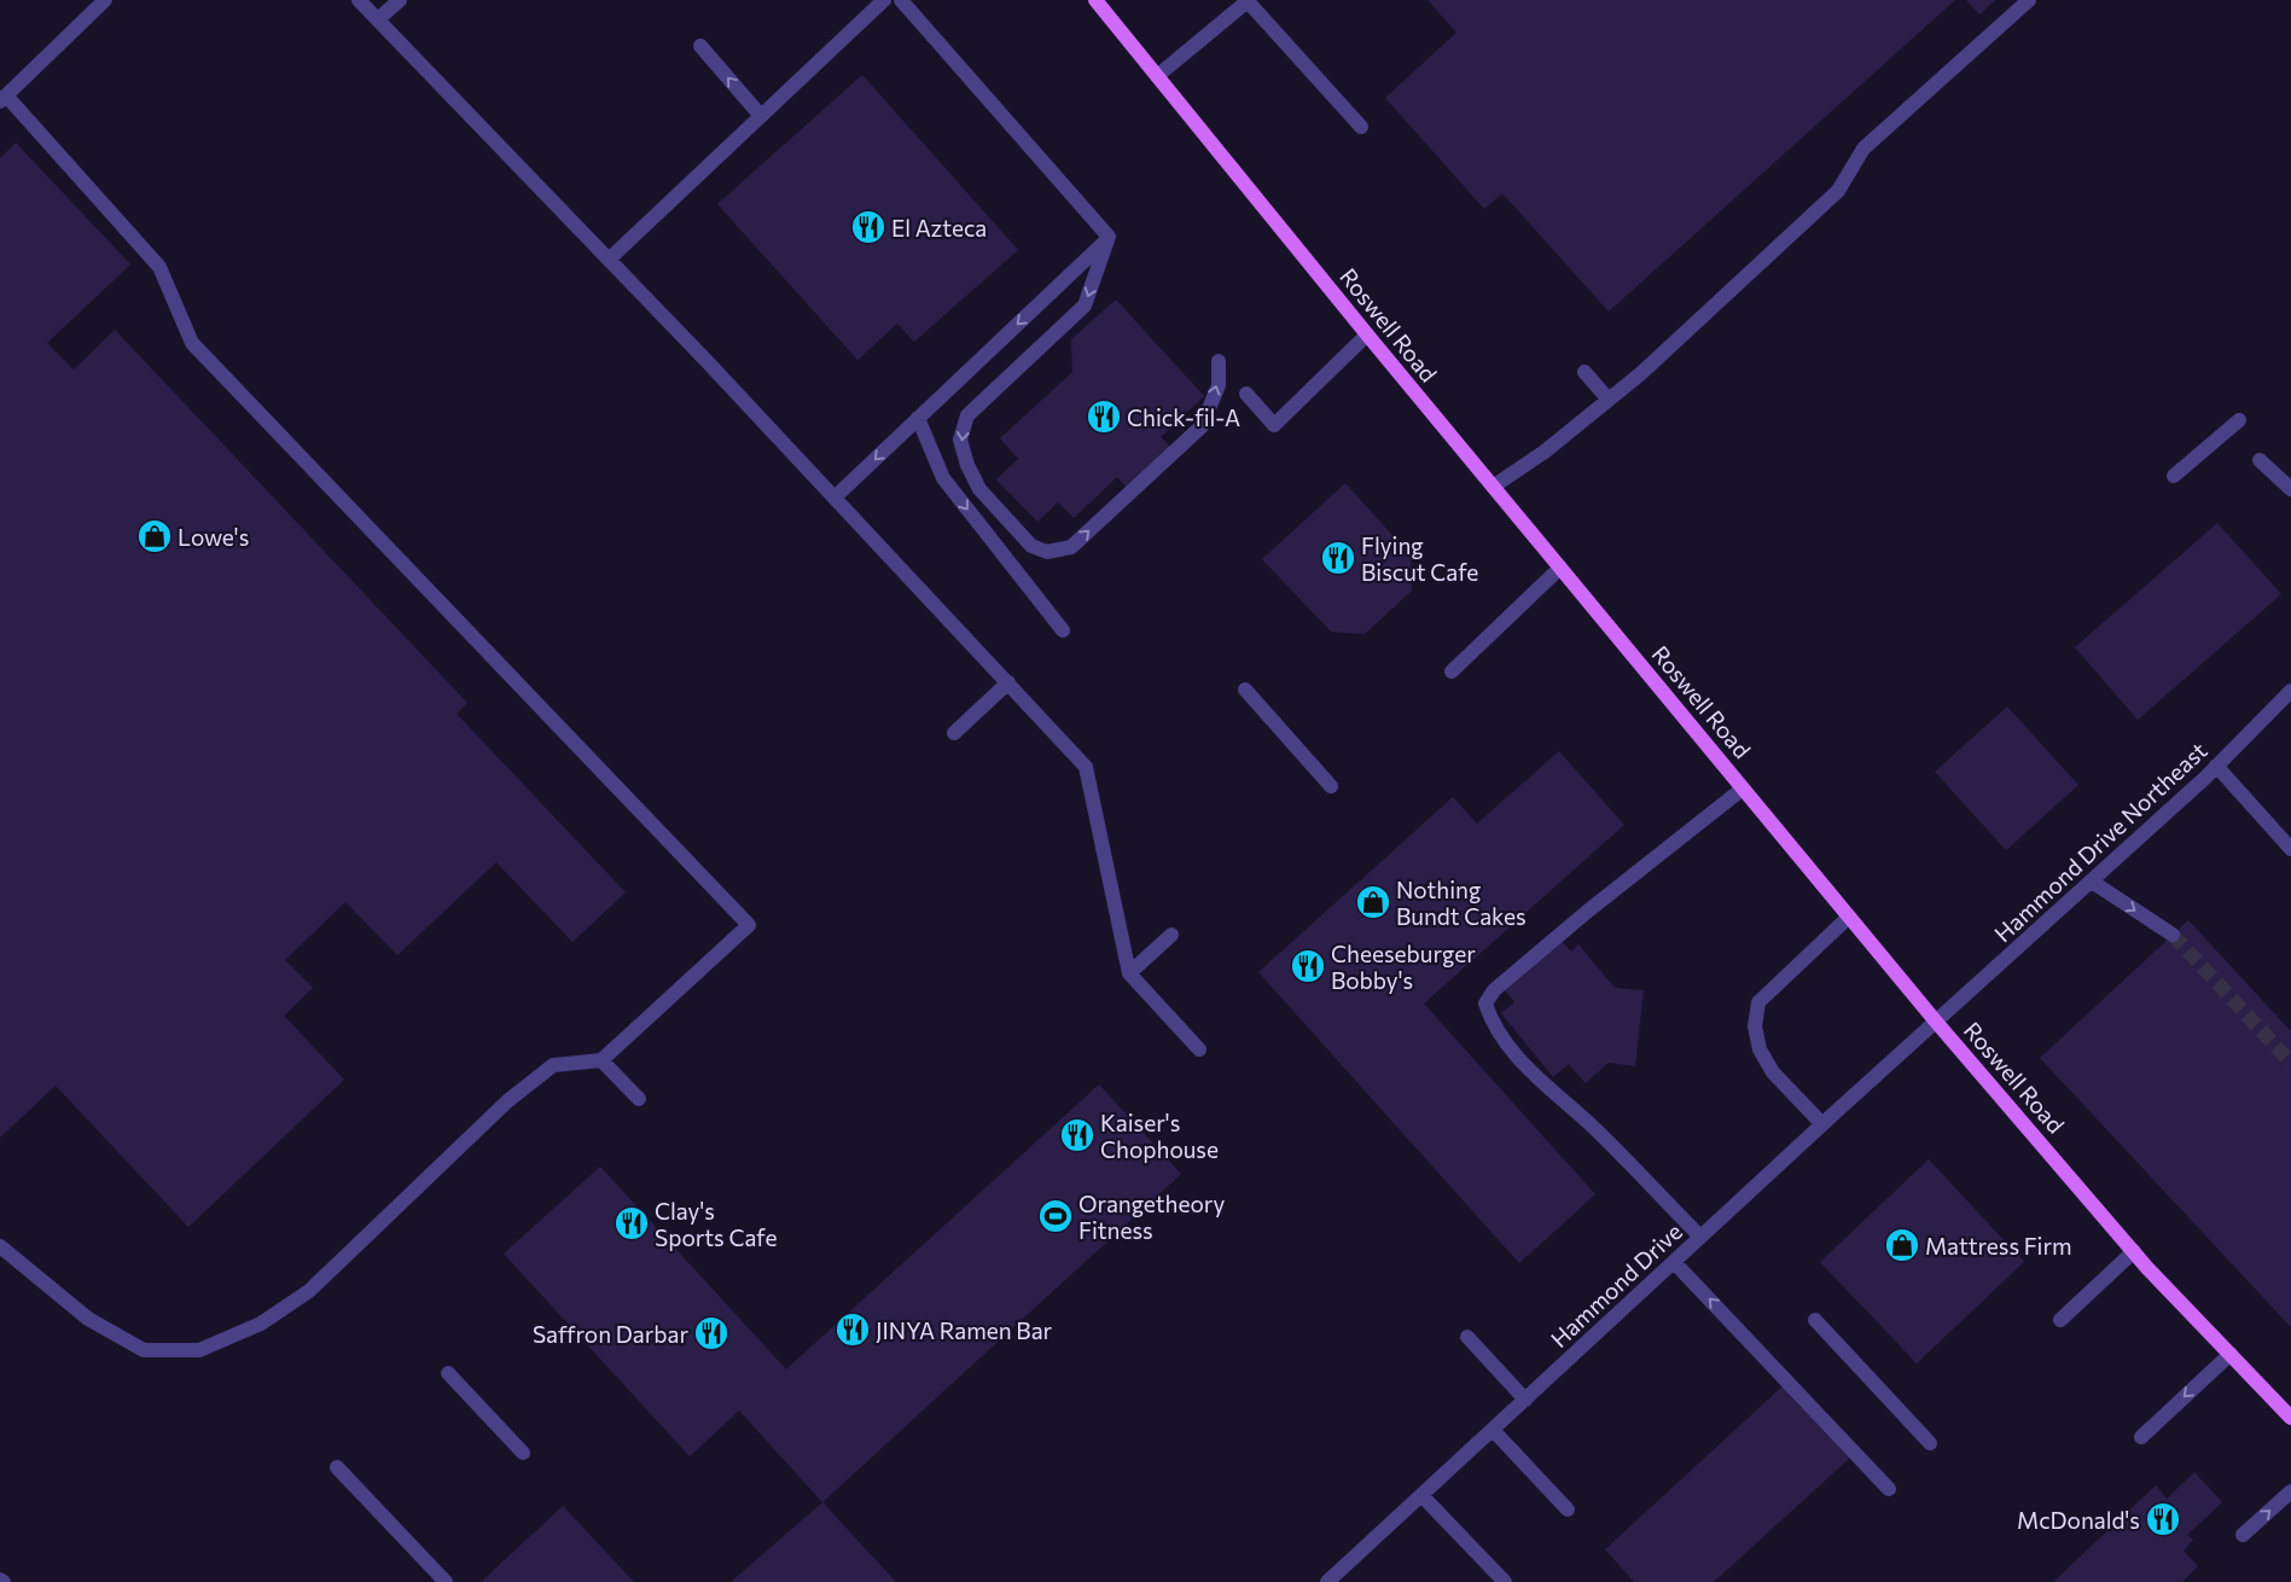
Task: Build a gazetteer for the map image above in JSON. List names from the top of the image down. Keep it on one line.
{"streets":{"main road":["Roswell Road"],"street":["Hammond Drive Northeast","Hammond Drive"]},"crossings":[["Roswell Road","Hammond Drive Northeast"],["Roswell Road","Hammond Drive"],["Hammond Drive Northeast","Hammond Drive"]],"places":{"restaurant":["El Azteca","Chick-fil-A","Flying Biscut Cafe","Cheeseburger Bobby's","Kaiser's Chophouse","Clay's Sports Cafe","JINYA Ramen Bar","Saffron Darbar","McDonald's"],"shop":["Lowe's","Nothing Bundt Cakes","Mattress Firm"],"sports":["Orangetheory Fitness"]}}
